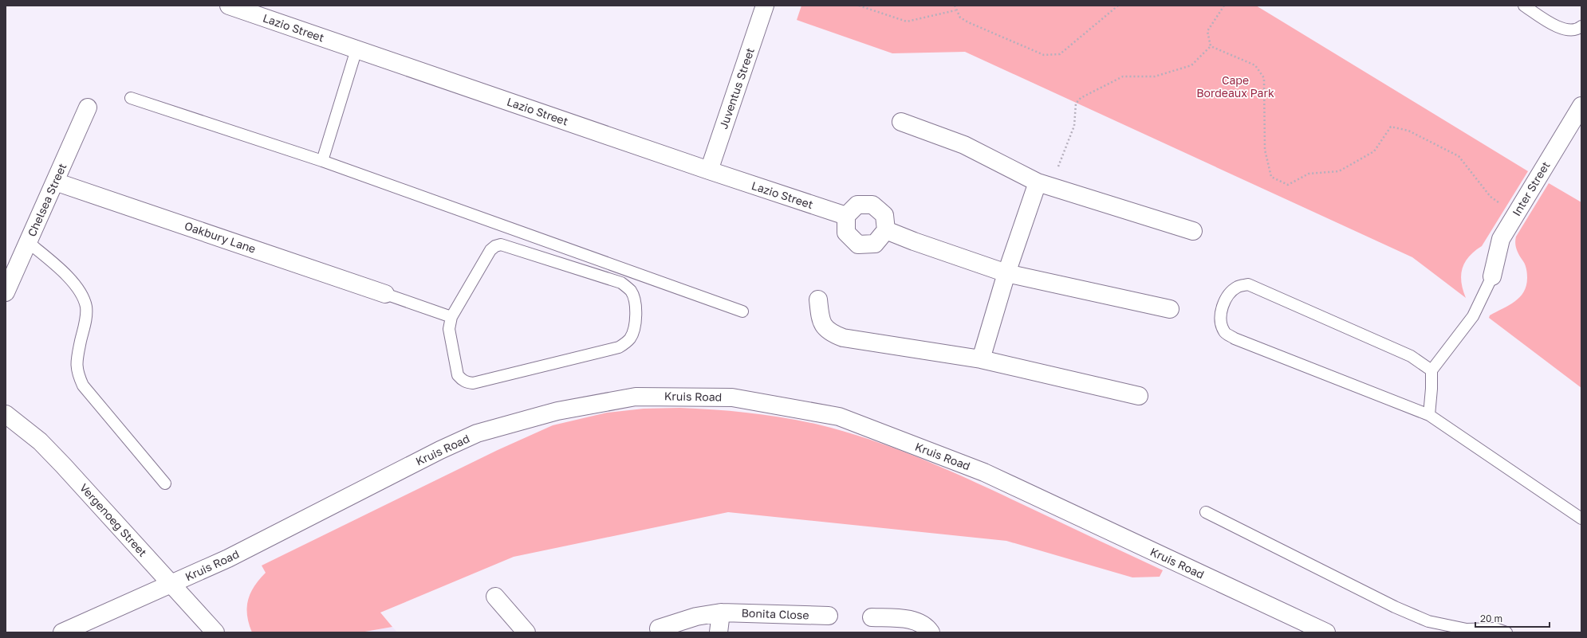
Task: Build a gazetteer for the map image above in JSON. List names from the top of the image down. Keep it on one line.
{"streets":{"street":["Lazio Street","Juventus Street","Inter Street","Chelsea Street","Oakbury Lane","Kruis Road","Vergenoeg Street","Bonita Close"]},"crossings":[["Lazio Street","Juventus Street"],["Chelsea Street","Oakbury Lane"],["Kruis Road","Vergenoeg Street"]],"parks":["Cape Bordeaux Park"],"scale_bar":"20 m"}
